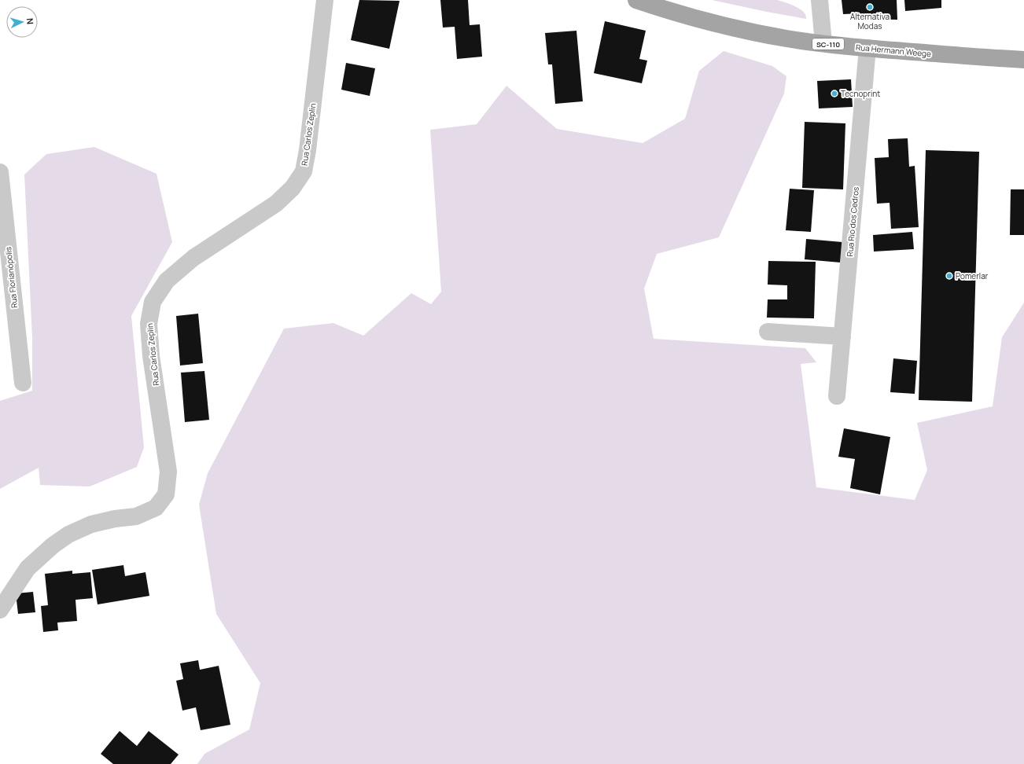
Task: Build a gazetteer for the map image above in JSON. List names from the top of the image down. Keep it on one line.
{"streets":{"main road":["SC-110","Rua Hermann Weege"],"street":["Rua Carlos Zeplin","Rua Rio dos Cedros","Rua Florianópolis"]},"crossings":[["Rua Hermann Weege","Rua Rio dos Cedros"]],"places":["Alternativa Modas","Tecnoprint","Pomerlar"],"north":"right"}
